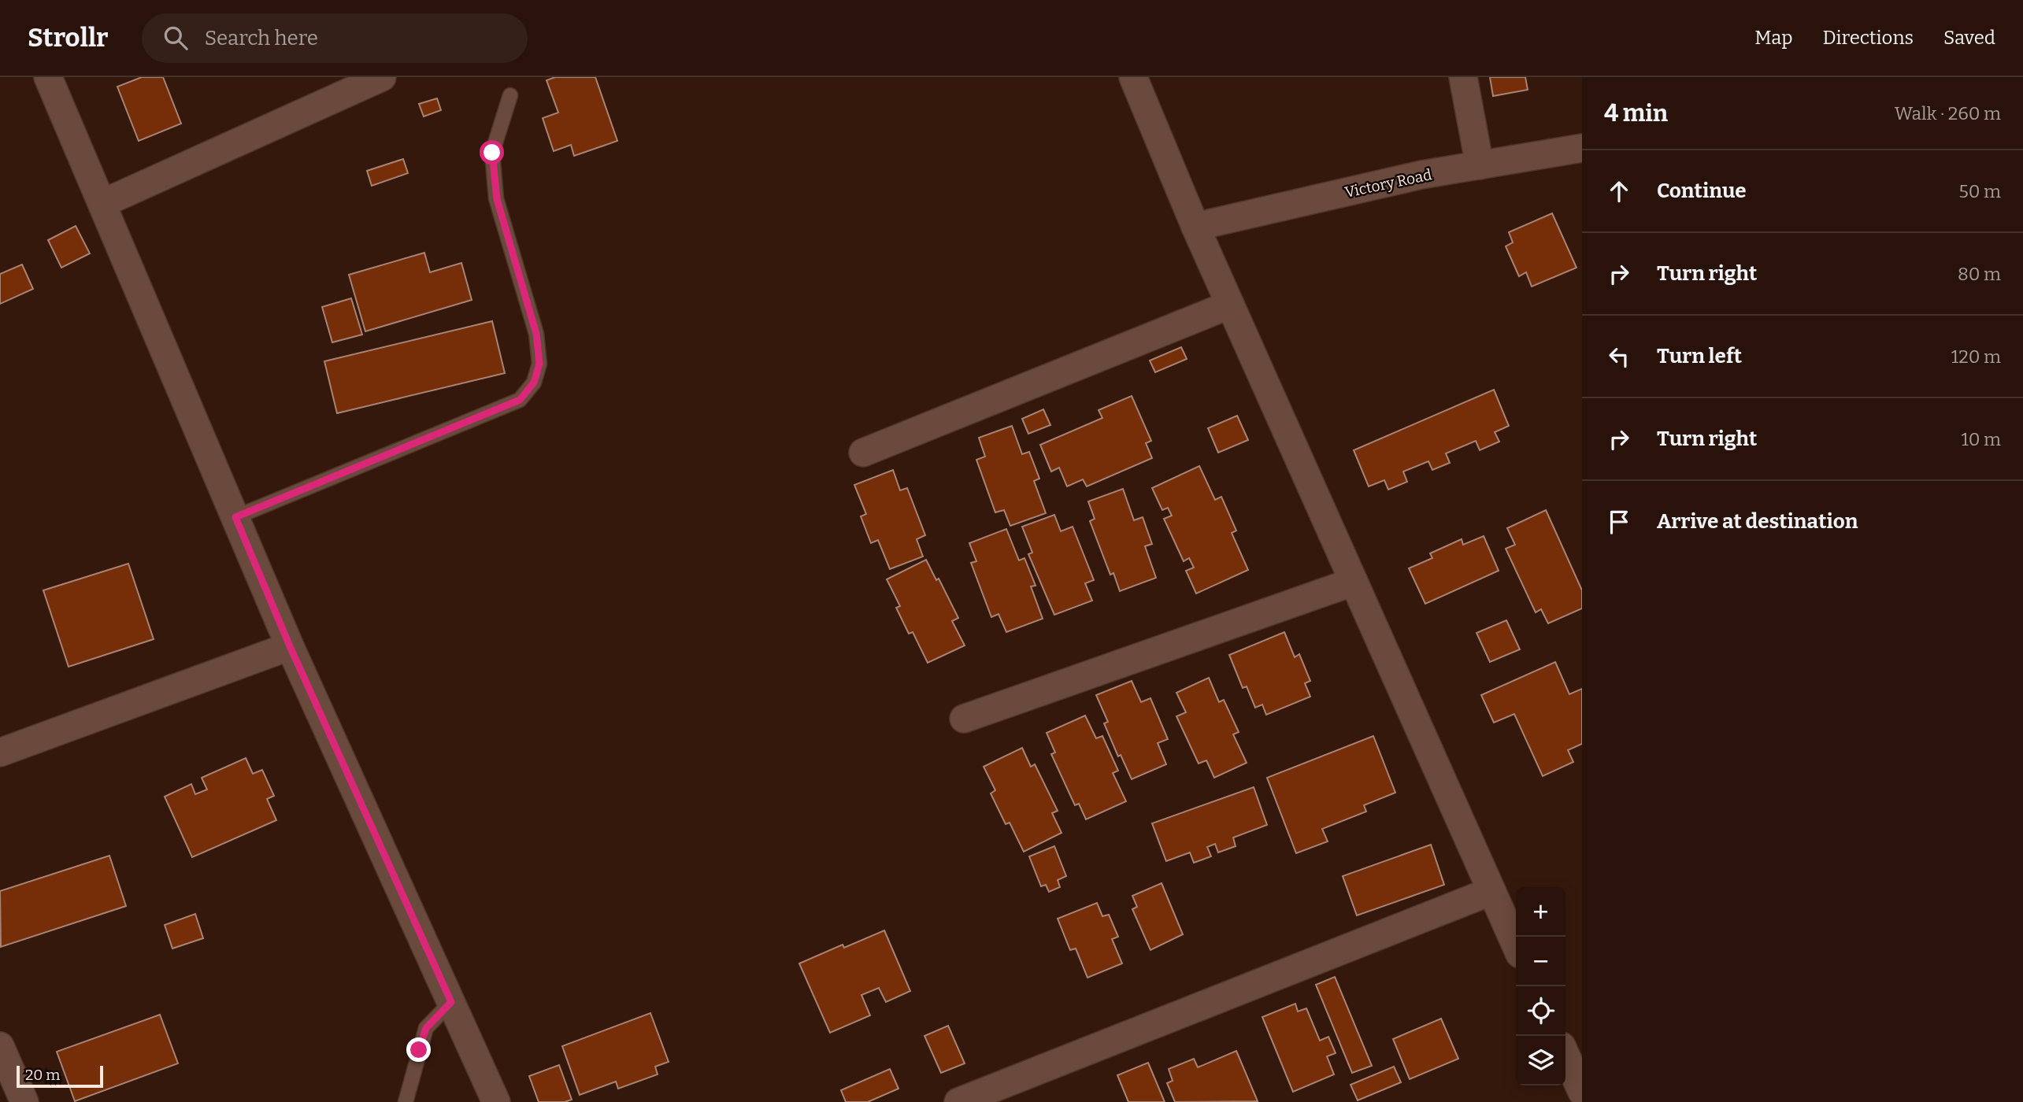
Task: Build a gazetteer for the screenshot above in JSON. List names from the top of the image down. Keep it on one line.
{"streets":{"street":["Victory Road"]},"scale_bar":"20 m","page":{"header":"Strollr","search":"Search here","nav":["Map","Directions","Saved"],"heading":["4 min","Walk · 260 m"],"list":[["Continue","50 m"],["Turn right","80 m"],["Turn left","120 m"],["Turn right","10 m"],"Arrive at destination"],"map_buttons":["+","−"],"scale":"20 m"}}
